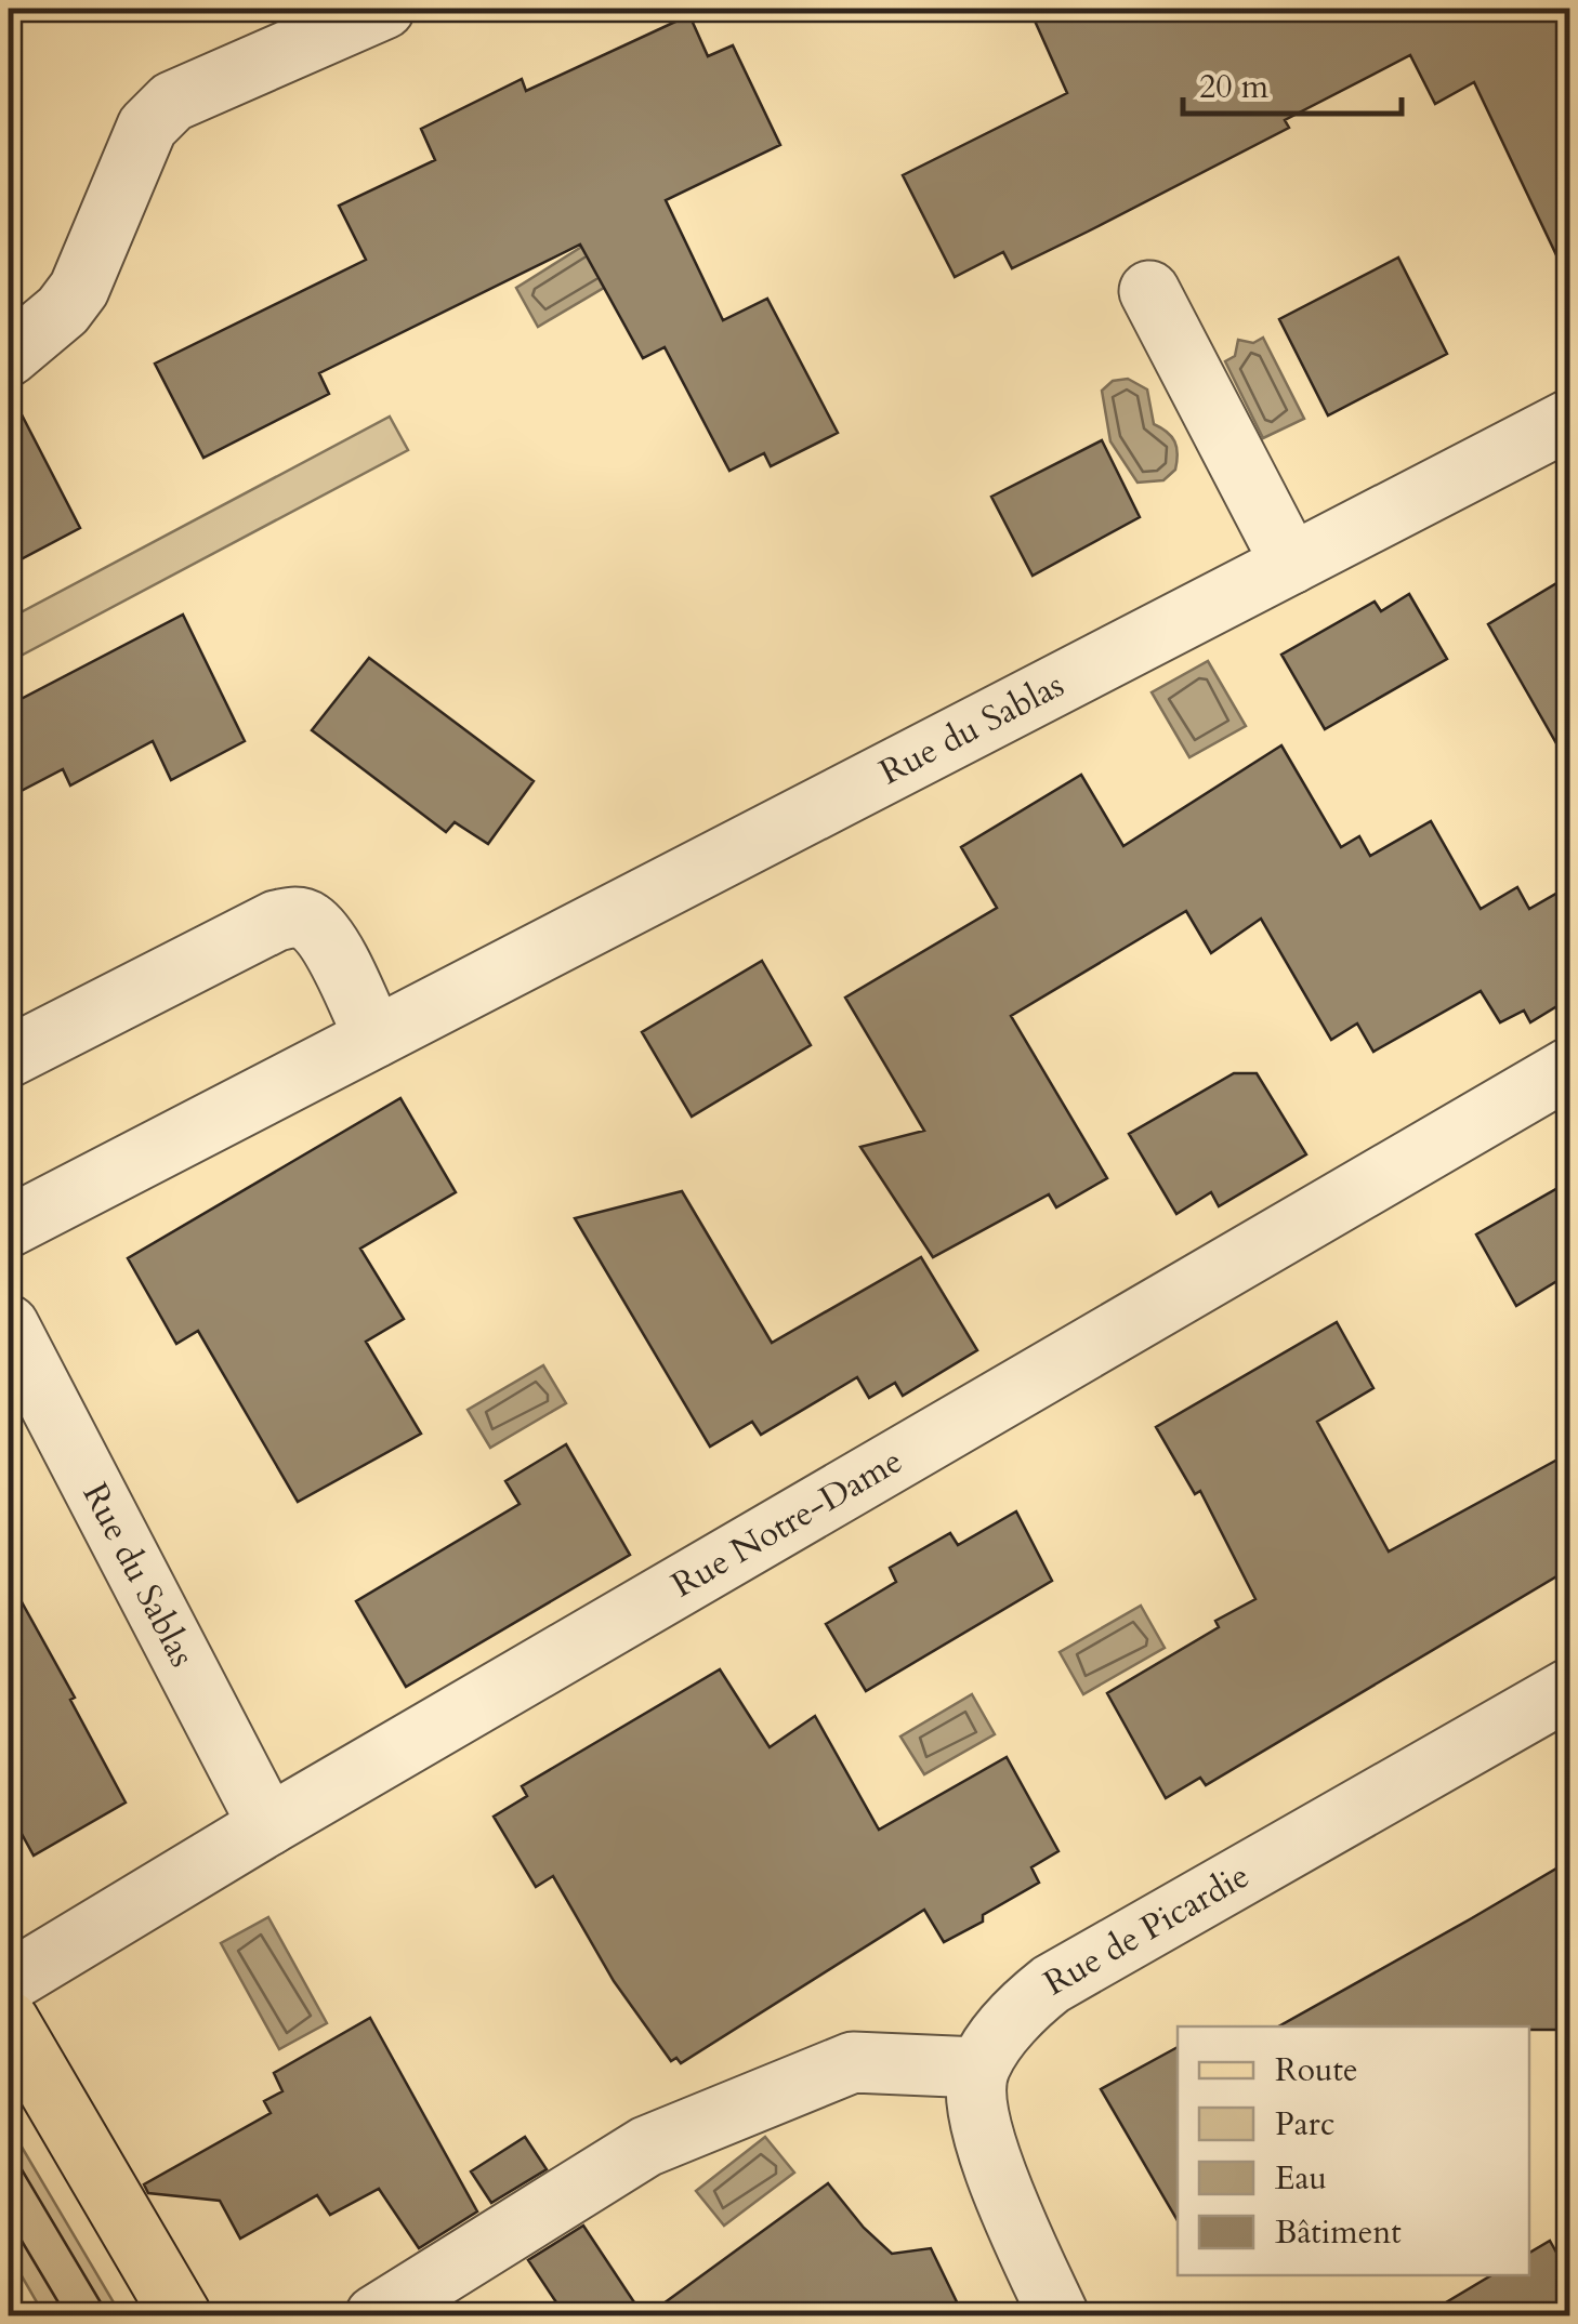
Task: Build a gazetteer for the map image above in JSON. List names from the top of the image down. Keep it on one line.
{"streets":{"street":["Rue du Sablas","Rue Notre-Dame","Rue de Picardie"]},"crossings":[["Rue du Sablas","Rue Notre-Dame"]],"legend":["Route","Parc","Eau","Bâtiment"],"scale_bar":"20 m"}
